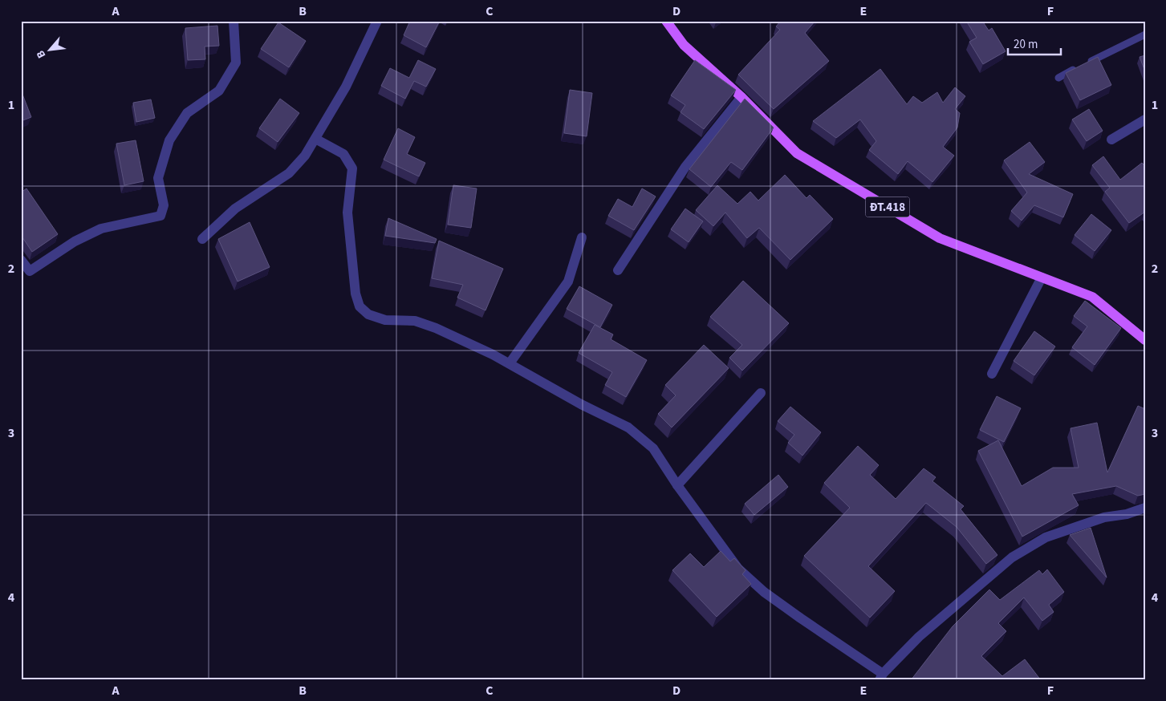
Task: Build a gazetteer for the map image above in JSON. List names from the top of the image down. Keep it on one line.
{"streets":{"main road":["ĐT.418"]},"scale_bar":"20 m","north":"bottom left","grid":{"columns":["A","B","C","D","E","F"],"rows":["1","2","3","4"]}}
